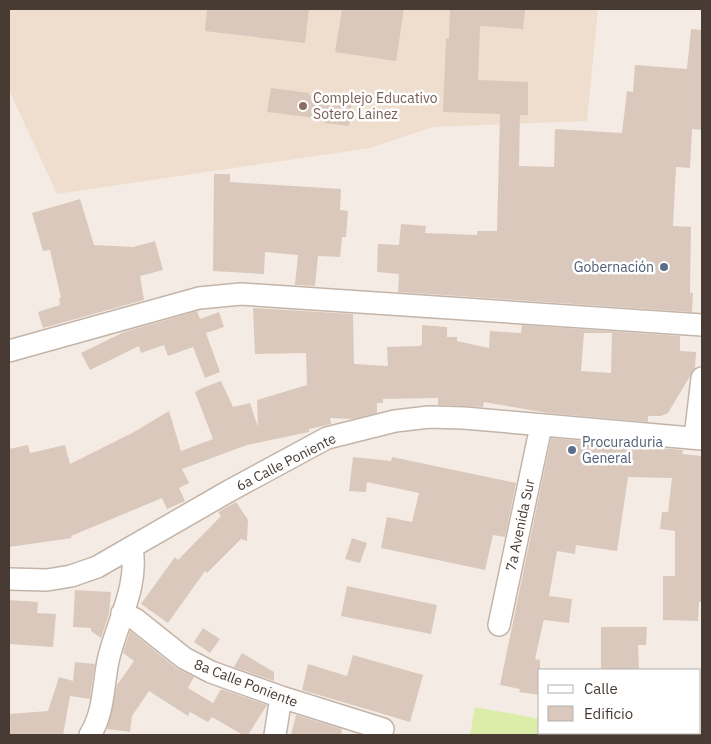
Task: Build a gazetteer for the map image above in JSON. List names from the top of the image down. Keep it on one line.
{"streets":{"street":["6a Calle Poniente","7a Avenida Sur","8a Calle Poniente"]},"crossings":[["6a Calle Poniente","7a Avenida Sur"]],"places":["Complejo Educativo Sotero Lainez","Gobernación","Procuraduria General"],"legend":["Calle","Edificio"]}
